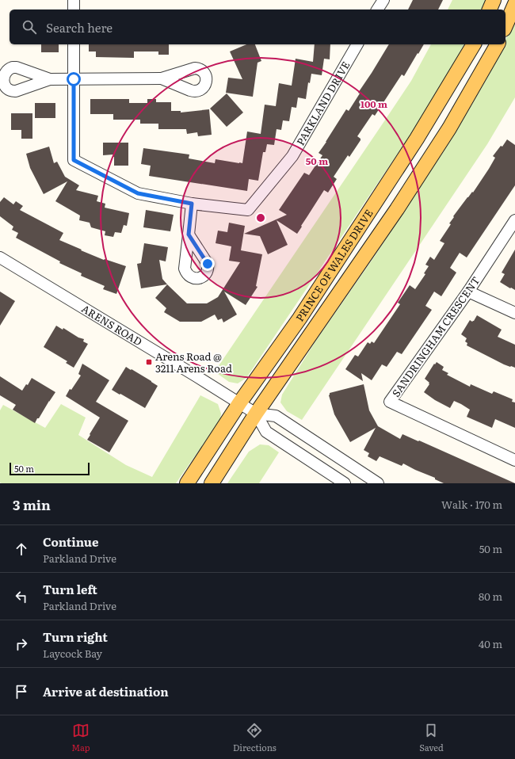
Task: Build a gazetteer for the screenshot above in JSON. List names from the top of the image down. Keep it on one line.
{"streets":{"main road":["PRINCE OF WALES DRIVE"],"street":["PARKLAND DRIVE","ARENS ROAD","SANDRINGHAM CRESCENT"]},"crossings":[["PRINCE OF WALES DRIVE","ARENS ROAD"]],"places":{"transit":["Arens Road @ 3211 Arens Road"]},"scale_bar":"50 m","page":{"search":"Search here","scale":"50 m","heading":["3 min","Walk · 170 m"],"list":[["Continue","Parkland Drive","50 m"],["Turn left","Parkland Drive","80 m"],["Turn right","Laycock Bay","40 m"],"Arrive at destination"],"nav":["Map","Directions","Saved"]},"rings":["100 m","50 m"]}
